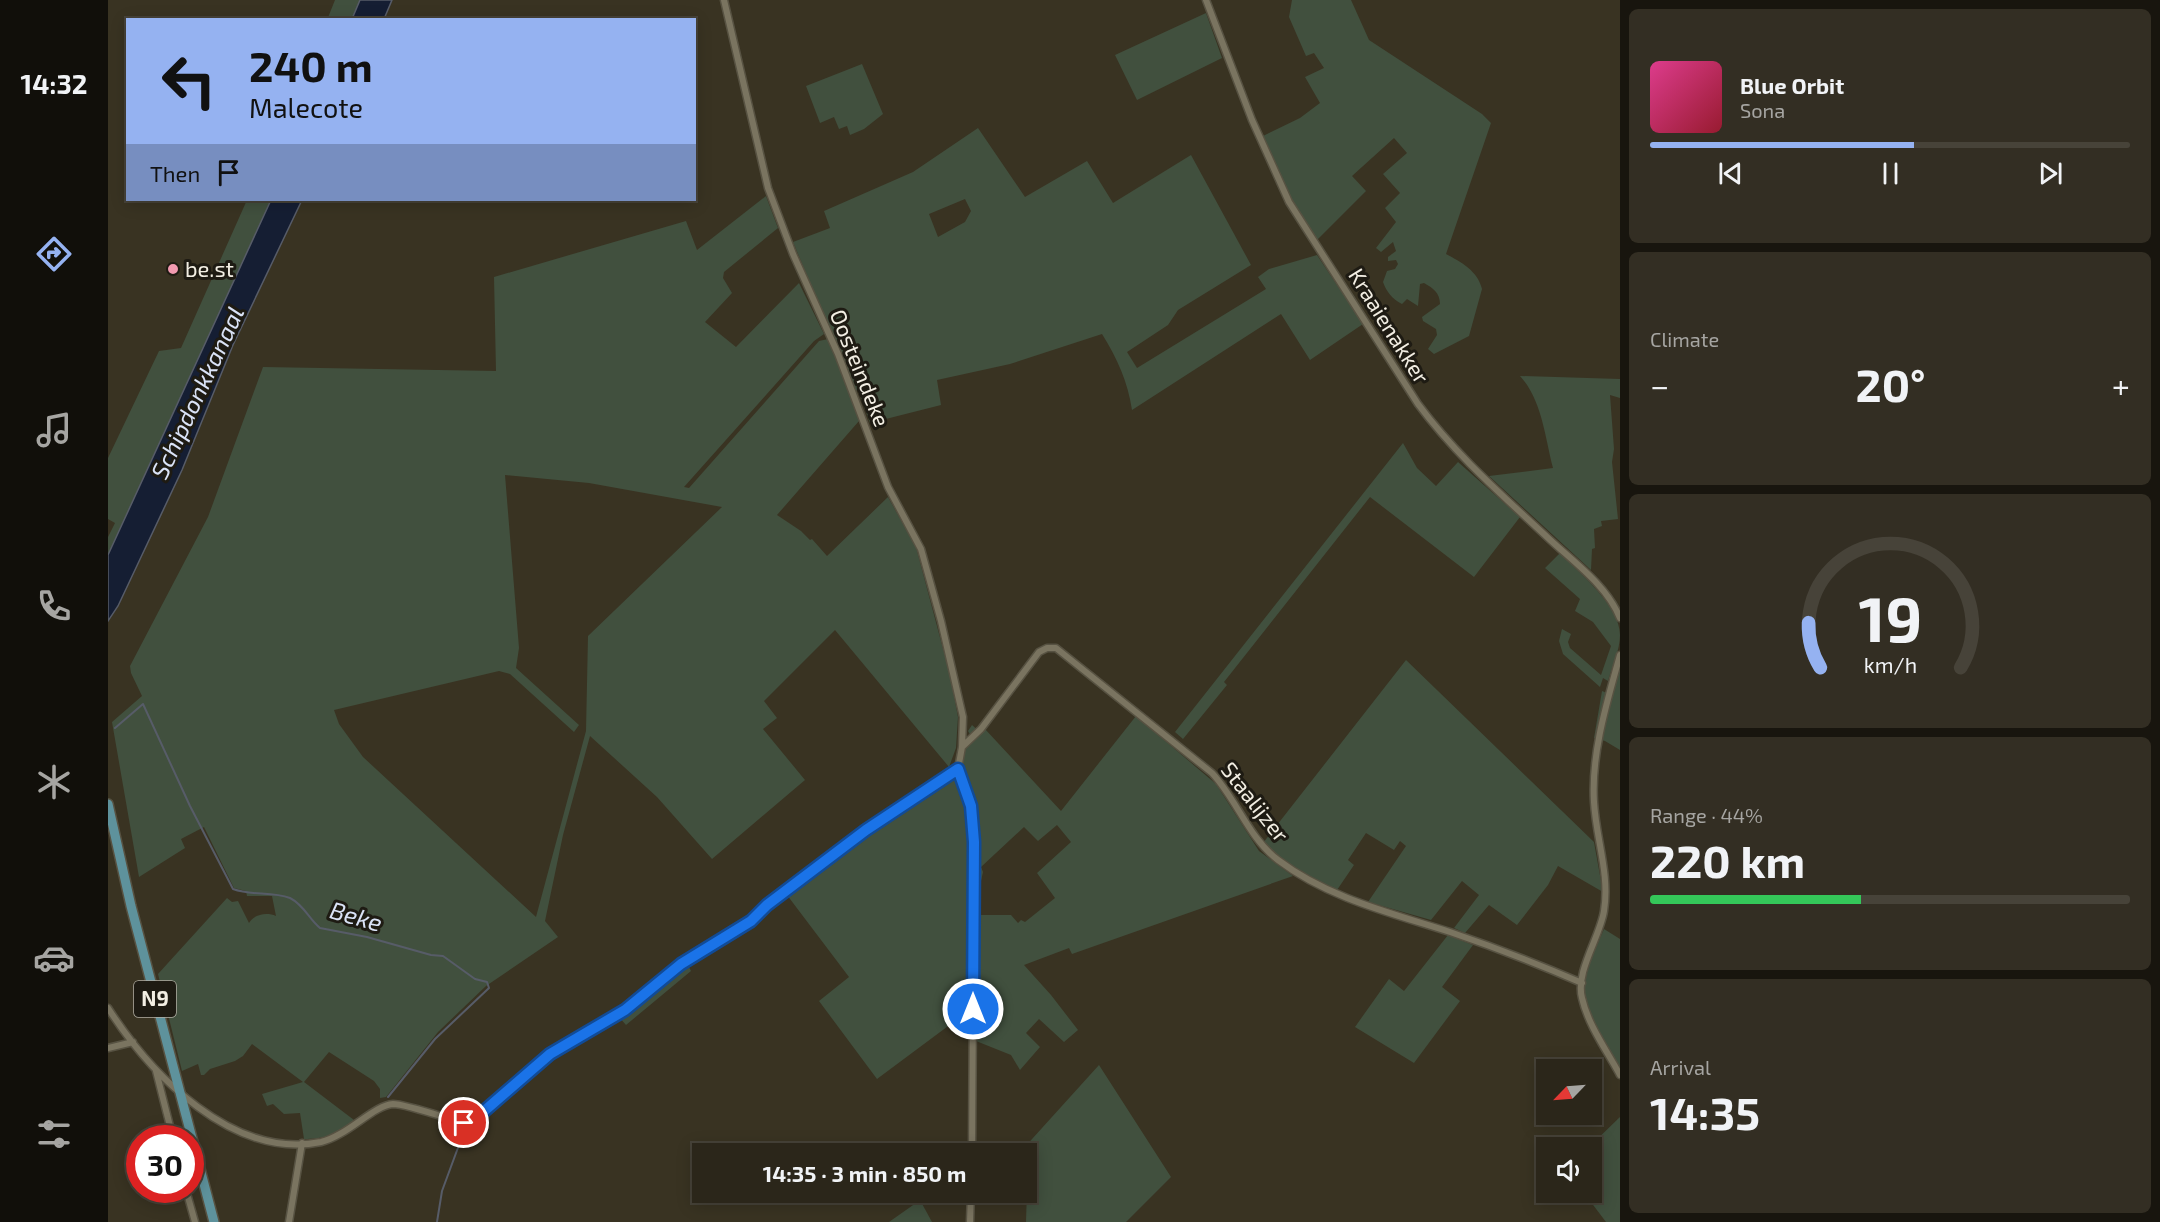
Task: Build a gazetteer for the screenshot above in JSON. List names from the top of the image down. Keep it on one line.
{"streets":{"main road":["N9"],"street":["Kraaienakker","Oosteindeke","Staalijzer"]},"crossings":[["Oosteindeke","Staalijzer"]],"water":["Schipdonkkanaal","Beke"],"places":["be.st"],"north":"bottom left","page":{"tabs":"14:32","turn":["240 m","Malecote"],"song":["Blue Orbit","Sona"],"then":"Then","tile":["Climate",["Range · 44%","220 km"],["Arrival","14:35"]],"heat":["−","20°","+"],"limit":"30","trip":"14:35 · 3 min · 850 m","gauge":["19","km/h"]}}
